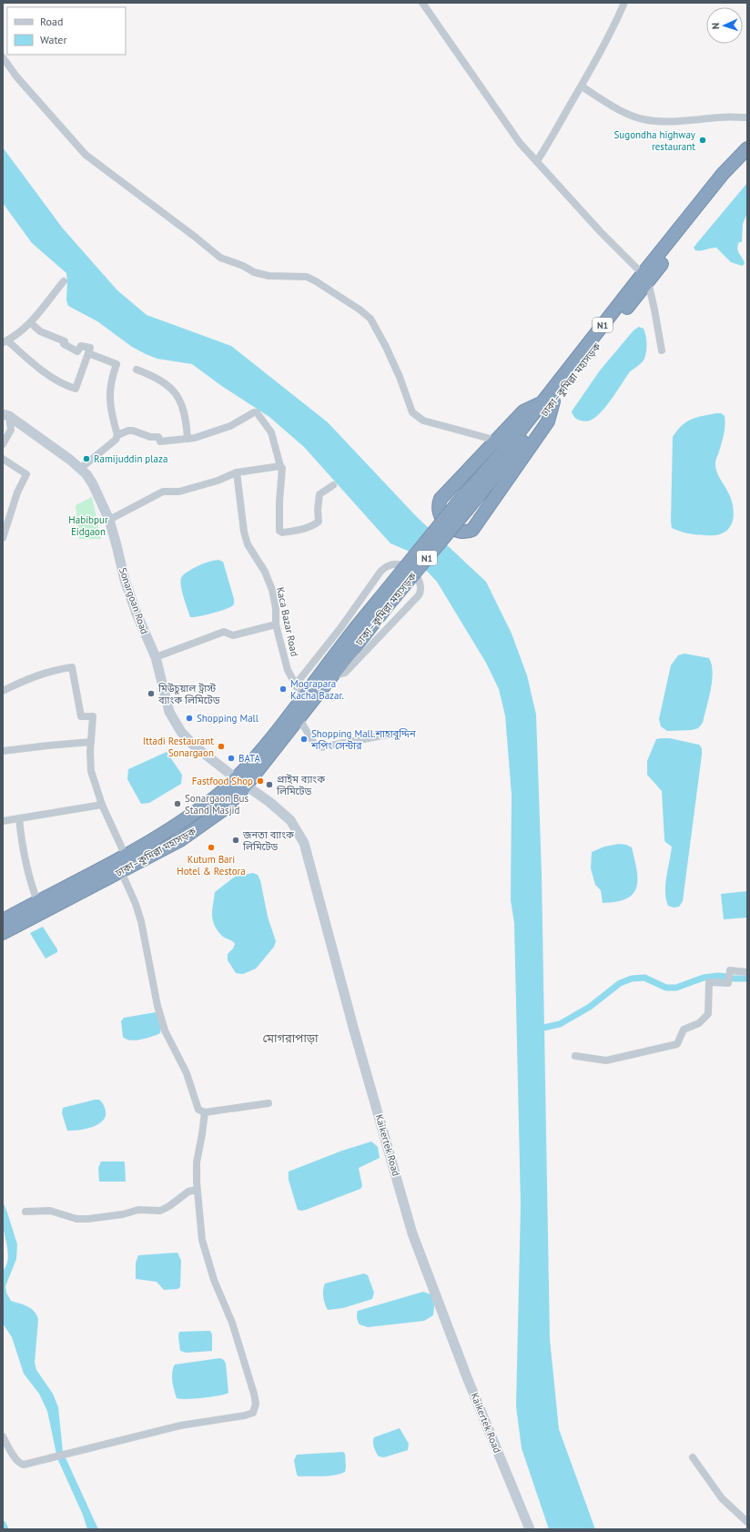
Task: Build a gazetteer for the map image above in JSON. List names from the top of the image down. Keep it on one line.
{"streets":{"highway":["N1","ঢাকা–কুমিল্লা মহাসড়ক"],"main road":["Sonargoan Road","Kaikertek Road"],"street":["Kaca Bazar Road"]},"crossings":[["ঢাকা–কুমিল্লা মহাসড়ক","Sonargoan Road"],["ঢাকা–কুমিল্লা মহাসড়ক","Kaikertek Road"],["Sonargoan Road","Kaikertek Road"]],"districts":["মোগরাপাড়া"],"parks":["Habibpur Eidgaon"],"places":["Sugondha highway restaurant","Ramijuddin plaza","Mograpara Kacha Bazar.","মিউচুয়াল ট্রাস্ট ব্যাংক লিমিটেড","Shopping Mall","Shopping Mall.শাহাবুদ্দিন শপিং সেন্টার","Ittadi Restaurant Sonargaon","BATA","Fastfood Shop","প্রাইম ব্যাংক লিমিটেড","Sonargaon Bus Stand Masjid","জনতা ব্যাংক লিমিটেড","Kutum Bari Hotel & Restora"],"legend":["Road","Water"],"north":"left"}
